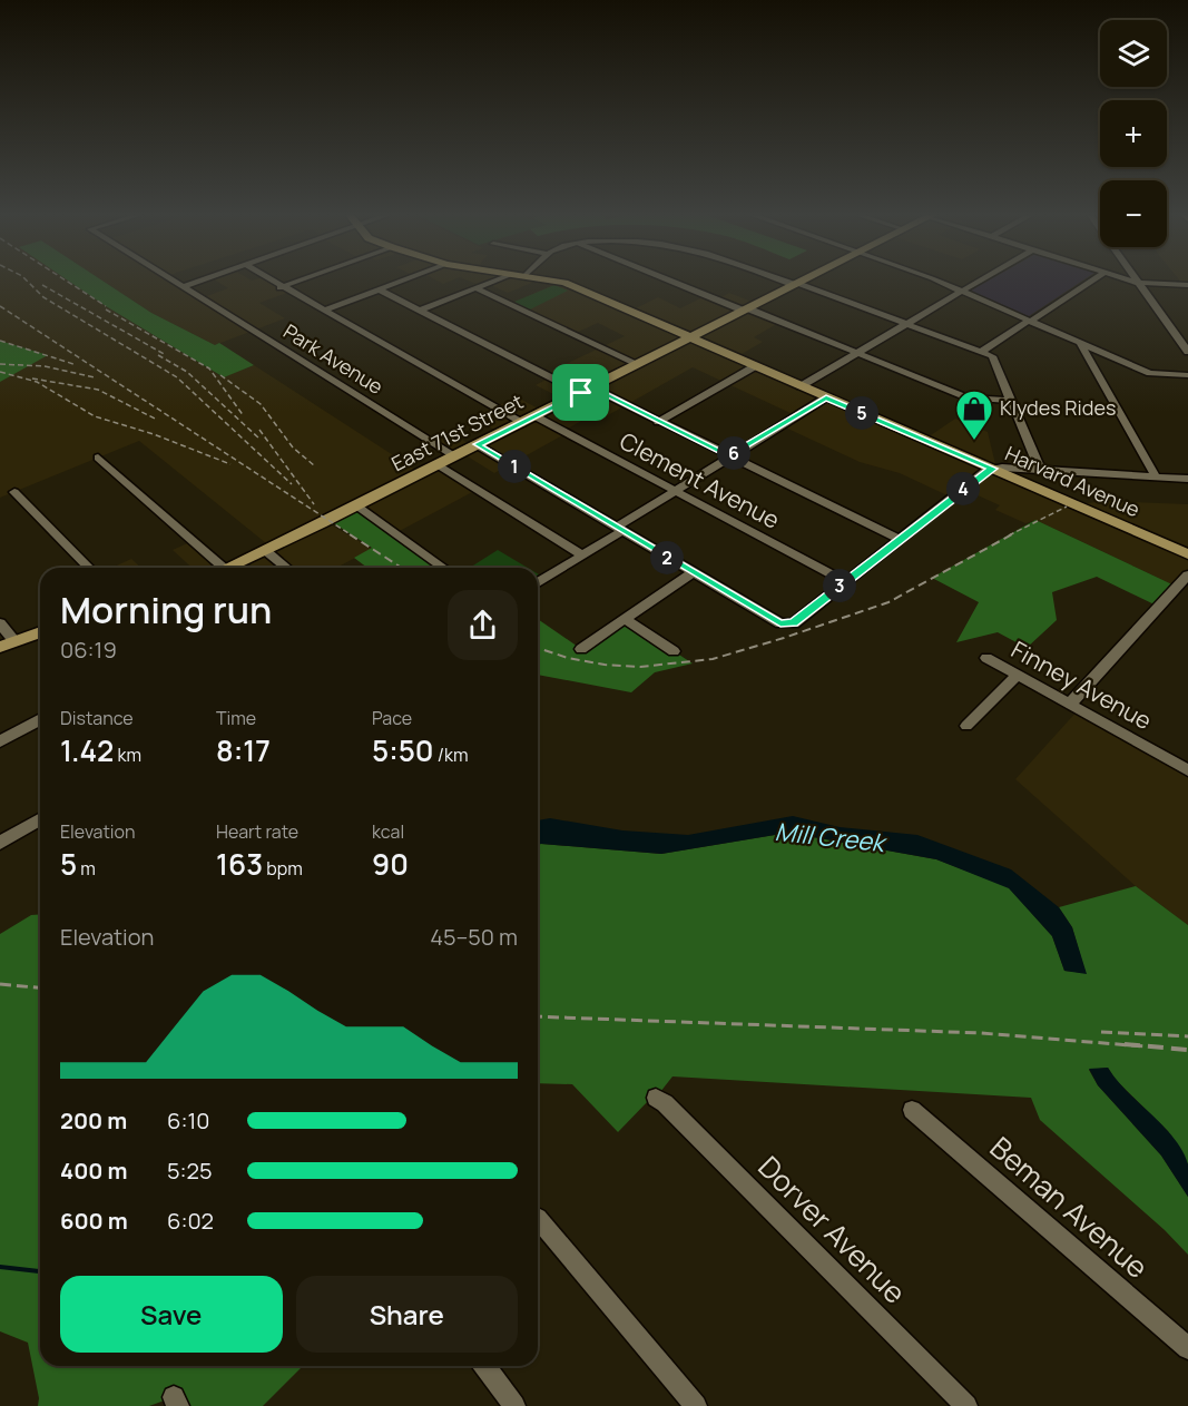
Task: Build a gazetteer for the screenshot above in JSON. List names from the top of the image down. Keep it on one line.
{"streets":{"main road":["East 71st Street","Harvard Avenue"],"street":["Park Avenue","Clement Avenue","Finney Avenue","Beman Avenue","Dorver Avenue"]},"crossings":[["Park Avenue","East 71st Street"],["East 71st Street","Clement Avenue"],["East 71st Street","Harvard Avenue"]],"water":["Mill Creek"],"places":{"shop":["Klydes Rides"]},"page":{"map_buttons":["+","−"],"pins":["5","6","1","4","2","3"],"heading":["Morning run","06:19"],"stats":[["Distance","1.42 km"],["Time","8:17"],["Pace","5:50 /km"],["Elevation","5 m"],["Heart rate","163 bpm"],["kcal","90"]],"chart":["Elevation","45–50 m"],"list":[{"name":"200 m","note":"6:10"},{"name":"400 m","note":"5:25"},{"name":"600 m","note":"6:02"}],"buttons":["Save","Share"]}}
